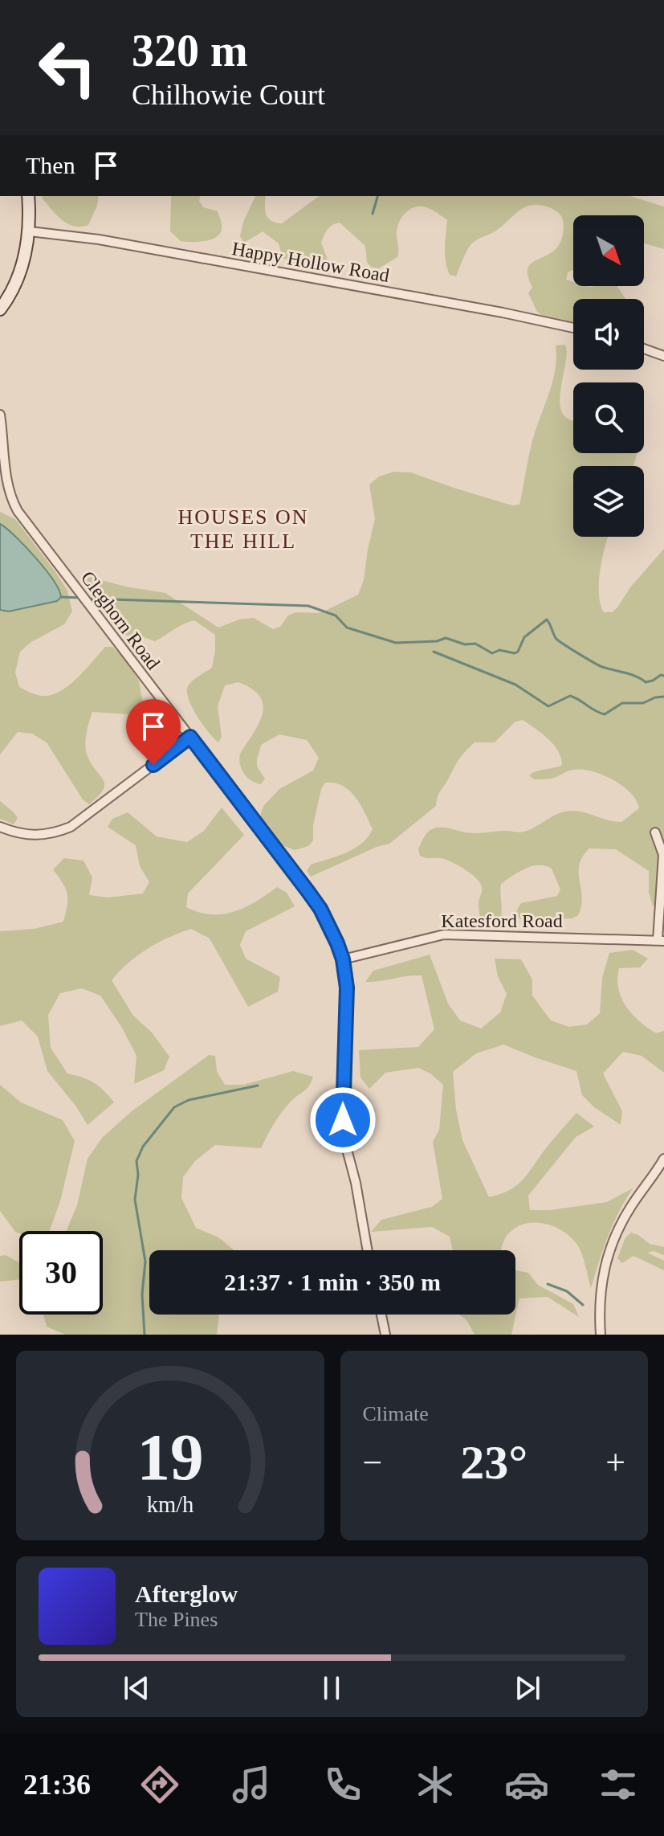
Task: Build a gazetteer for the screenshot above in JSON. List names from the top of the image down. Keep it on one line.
{"streets":{"street":["Happy Hollow Road","Cleghorn Road","Katesford Road"]},"crossings":[["Cleghorn Road","Katesford Road"]],"districts":["HOUSES ON THE HILL"],"north":"bottom right","page":{"turn":["320 m","Chilhowie Court"],"then":"Then","limit":"30","trip":"21:37 · 1 min · 350 m","tile":"Climate","heat":["−","23°","+"],"song":["Afterglow","The Pines"],"tabs":"21:36","gauge":["19","km/h"]}}
